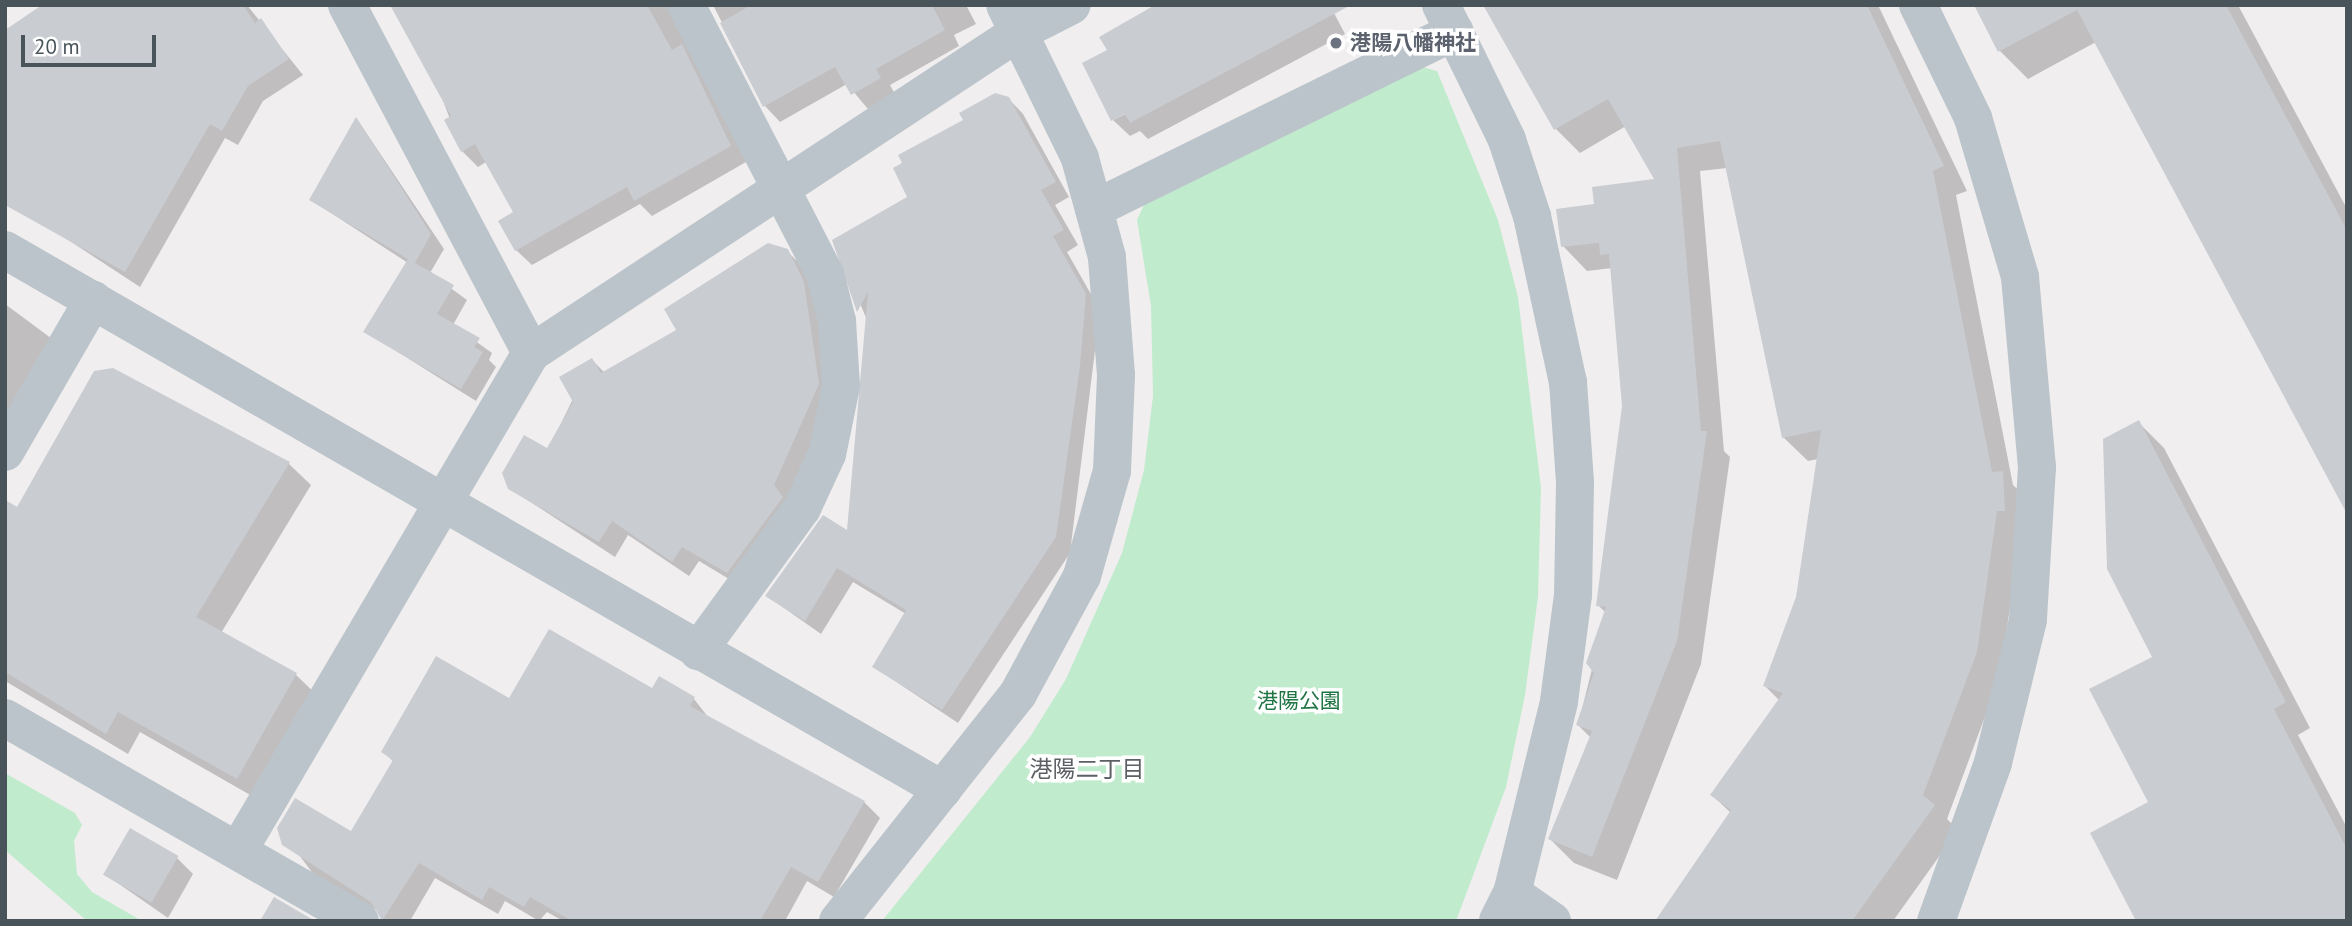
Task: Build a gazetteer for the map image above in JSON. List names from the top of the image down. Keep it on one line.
{"districts":["港陽二丁目"],"parks":["港陽公園"],"places":["港陽八幡神社"],"scale_bar":"20 m"}
